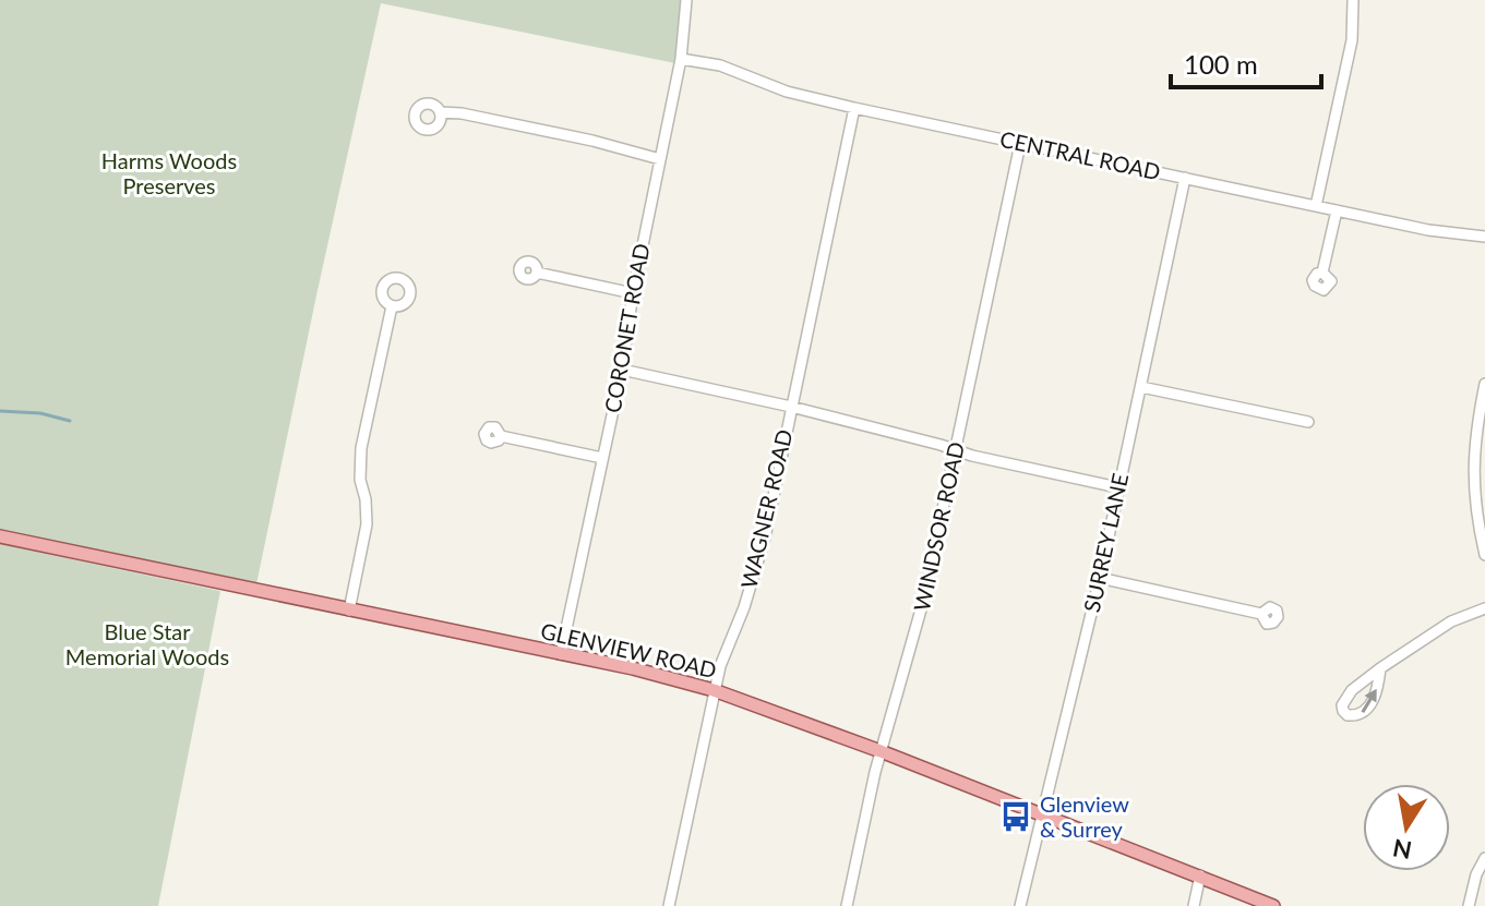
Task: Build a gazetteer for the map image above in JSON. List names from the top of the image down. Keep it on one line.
{"streets":{"main road":["GLENVIEW ROAD"],"street":["CENTRAL ROAD","CORONET ROAD","WAGNER ROAD","WINDSOR ROAD","SURREY LANE"]},"crossings":[["CENTRAL ROAD","CORONET ROAD"],["CENTRAL ROAD","WAGNER ROAD"],["CENTRAL ROAD","WINDSOR ROAD"],["CENTRAL ROAD","SURREY LANE"],["CORONET ROAD","GLENVIEW ROAD"],["WAGNER ROAD","GLENVIEW ROAD"],["WINDSOR ROAD","GLENVIEW ROAD"],["SURREY LANE","GLENVIEW ROAD"]],"parks":["Harms Woods Preserves","Blue Star Memorial Woods"],"places":{"bus stop":["Glenview & Surrey"]},"scale_bar":"100 m","north":"bottom"}
